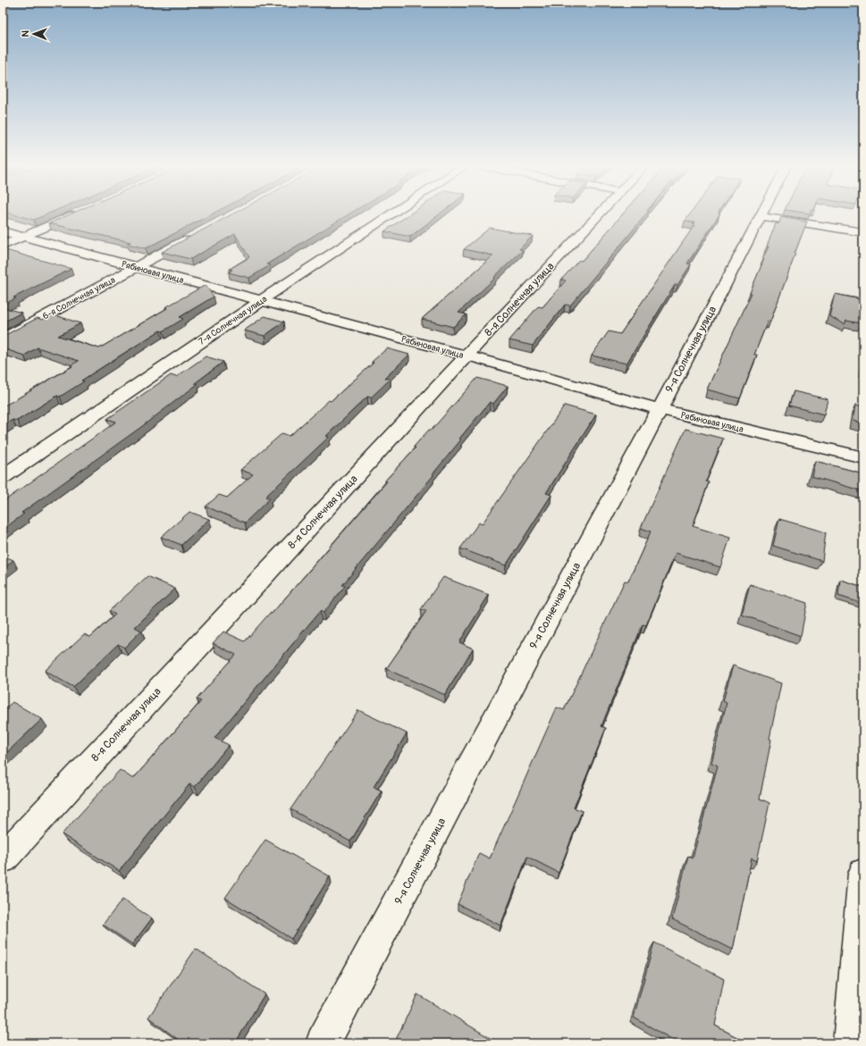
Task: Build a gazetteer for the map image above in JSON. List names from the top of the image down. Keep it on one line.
{"streets":{"street":["Рябиновая улица","6-я Солнечная улица","8-я Солнечная улица","7-я Солнечная улица","9-я Солнечная улица"]},"crossings":[["Рябиновая улица","6-я Солнечная улица"],["Рябиновая улица","8-я Солнечная улица"],["Рябиновая улица","7-я Солнечная улица"],["Рябиновая улица","9-я Солнечная улица"]],"north":"left"}
